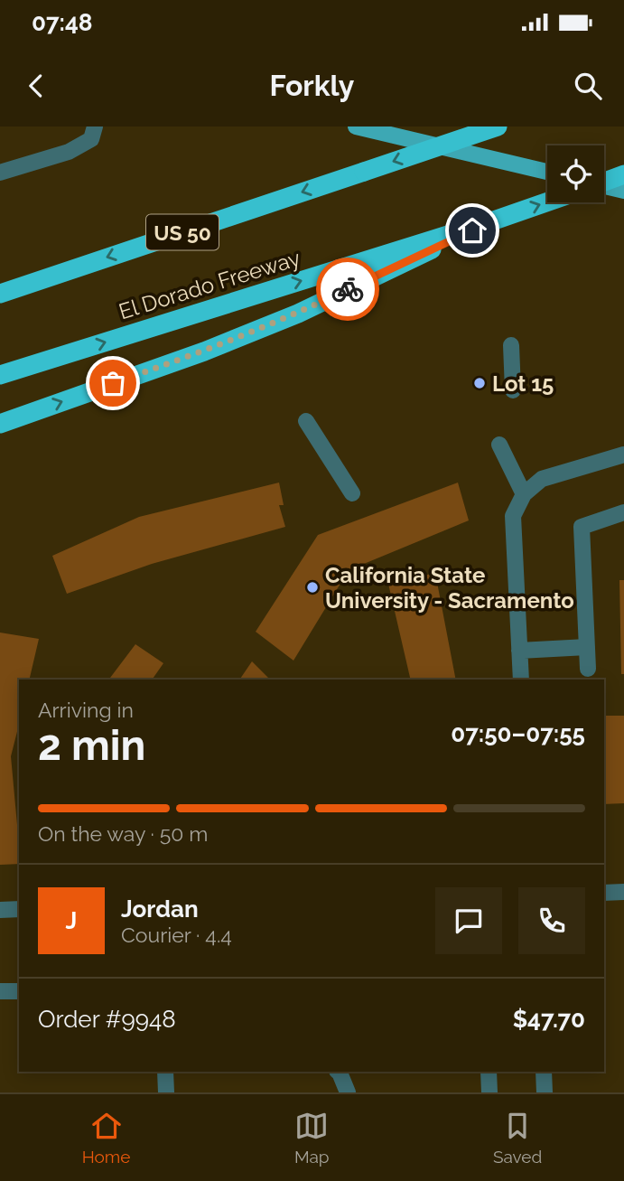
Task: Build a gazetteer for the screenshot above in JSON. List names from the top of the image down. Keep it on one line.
{"streets":{"highway":["US 50","El Dorado Freeway"]},"places":["Lot 15","California State University - Sacramento"],"page":{"status":"07:48","header":"Forkly","heading":["2 min","Arriving in","07:50–07:55"],"panel":["Jordan","Courier · 4.4","Order #9948","$47.70"],"bar":"On the way · 50 m","round":"J","tabs":["Home","Map","Saved"]}}
